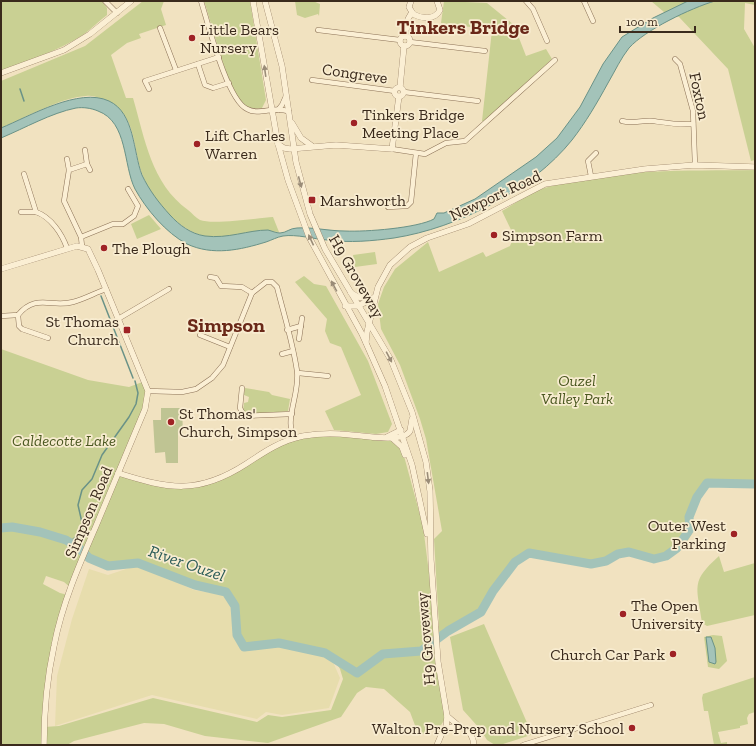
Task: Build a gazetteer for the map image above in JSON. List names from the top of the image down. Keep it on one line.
{"streets":{"street":["Congreve","Foxton","Newport Road","H9 Groveway","Simpson Road"]},"crossings":[["Foxton","Newport Road"],["Newport Road","H9 Groveway"]],"districts":["Tinkers Bridge","Simpson"],"water":["River Ouzel"],"parks":["Ouzel Valley Park","Caldecotte Lake"],"places":{"other":["Little Bears Nursery","Tinkers Bridge Meeting Place","Lift Charles Warren","Simpson Farm","The Plough","St Thomas' Church, Simpson","Outer West Parking","The Open University","Church Car Park","Walton Pre-Prep and Nursery School"],"transit":["Marshworth","St Thomas Church"]},"scale_bar":"100 m"}
